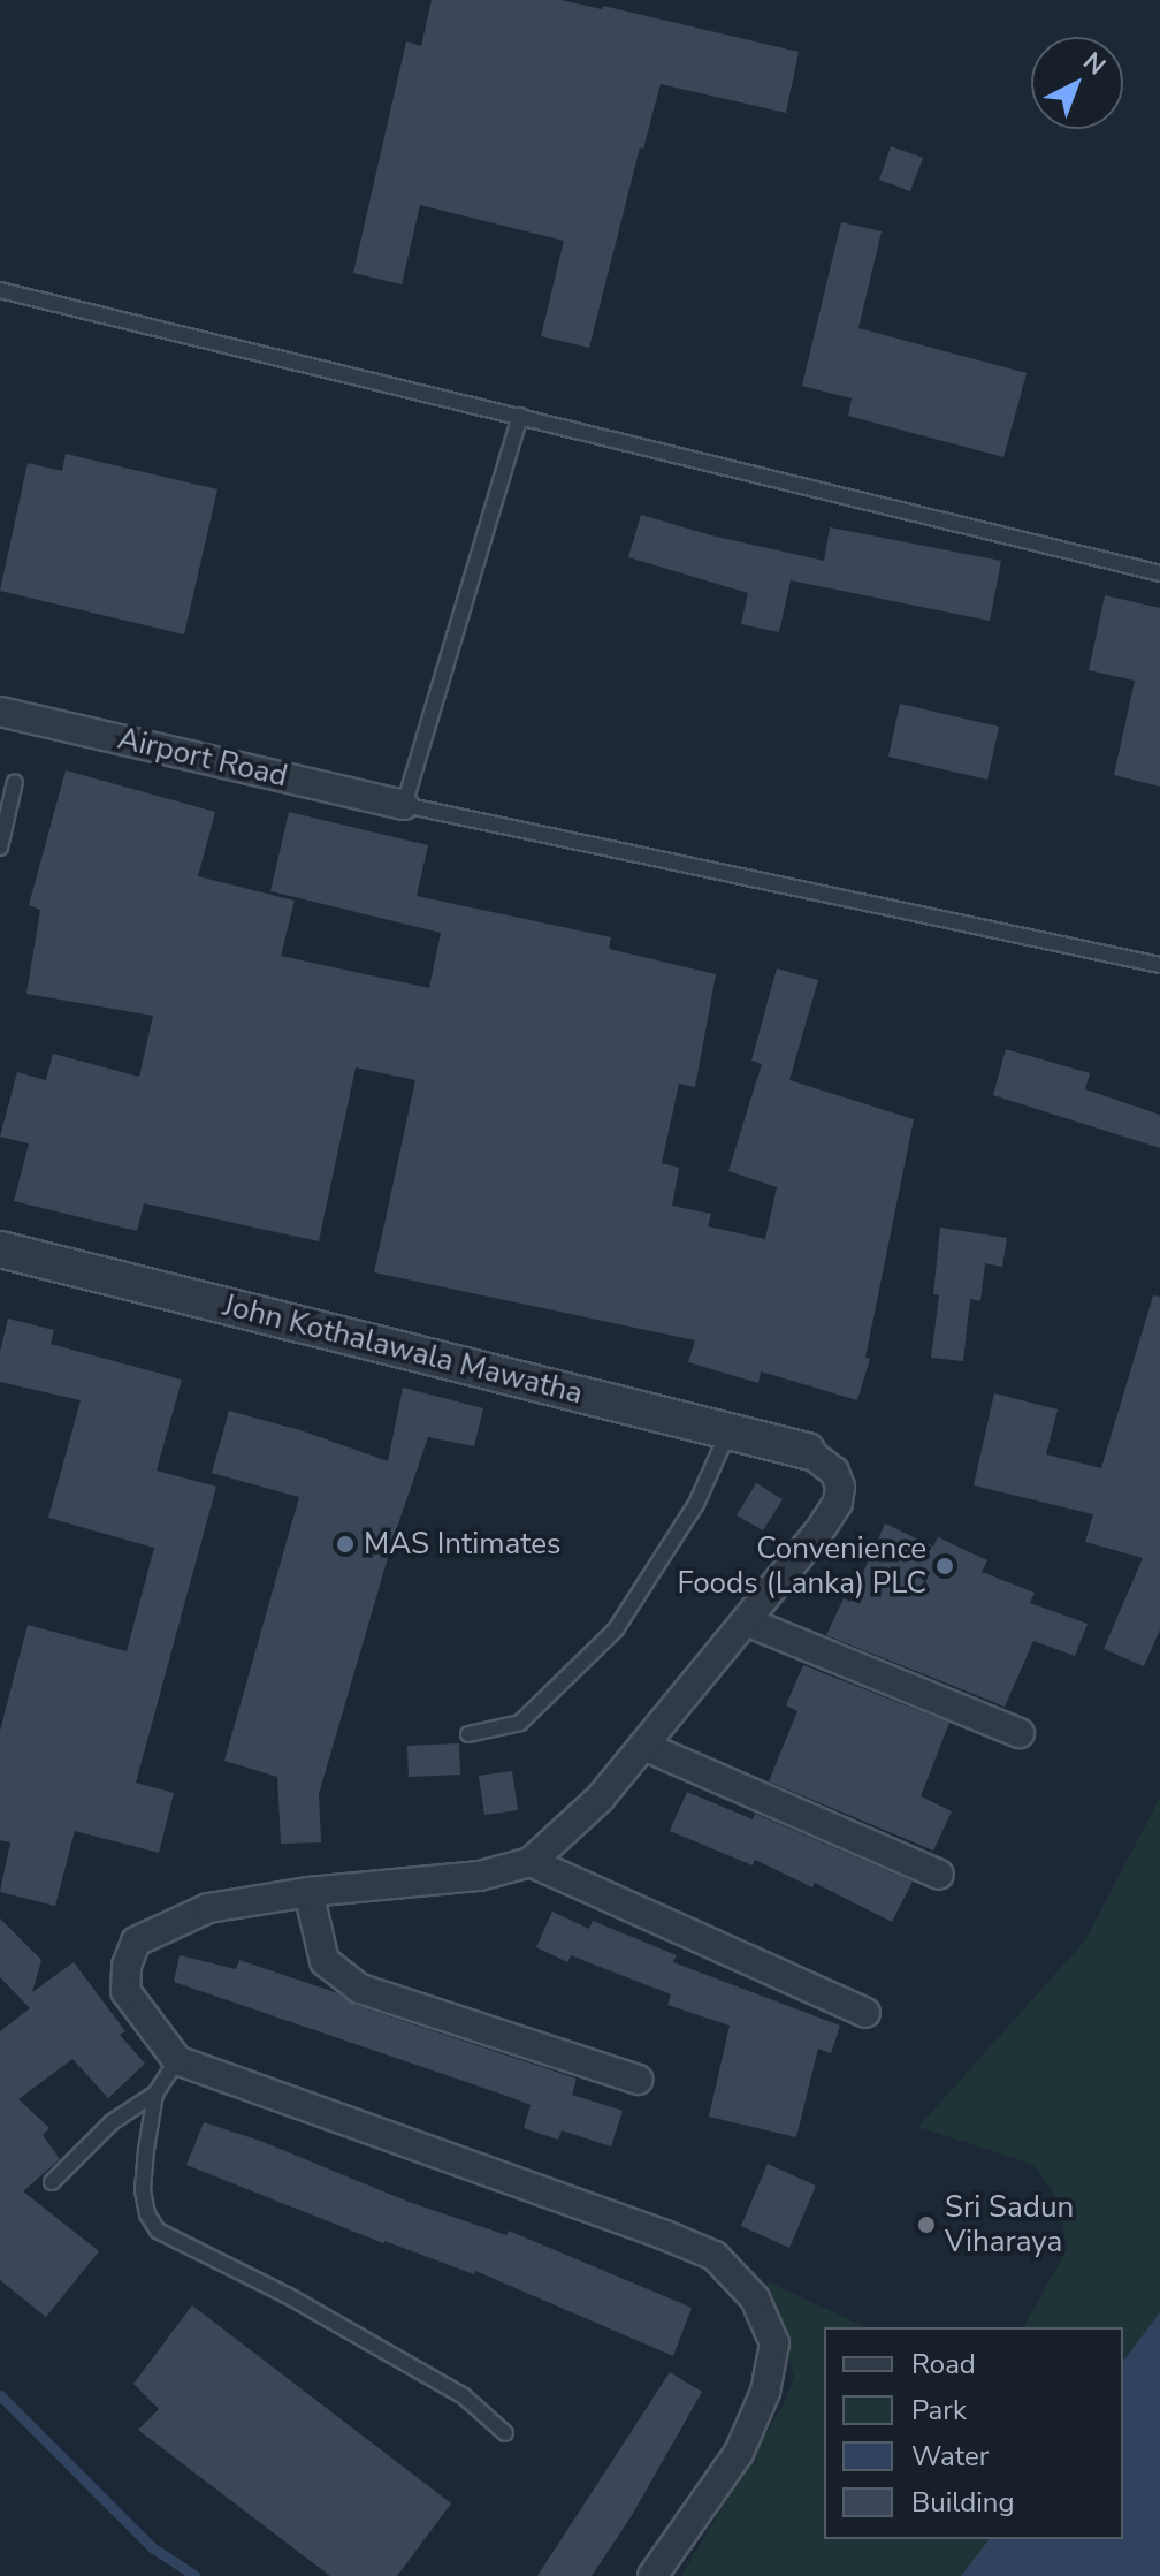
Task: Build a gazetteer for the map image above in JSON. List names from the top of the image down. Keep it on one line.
{"streets":{"street":["Airport Road","John Kothalawala Mawatha"]},"places":["MAS Intimates","Convenience Foods (Lanka) PLC","Sri Sadun Viharaya"],"legend":["Road","Park","Water","Building"],"north":"top right"}
